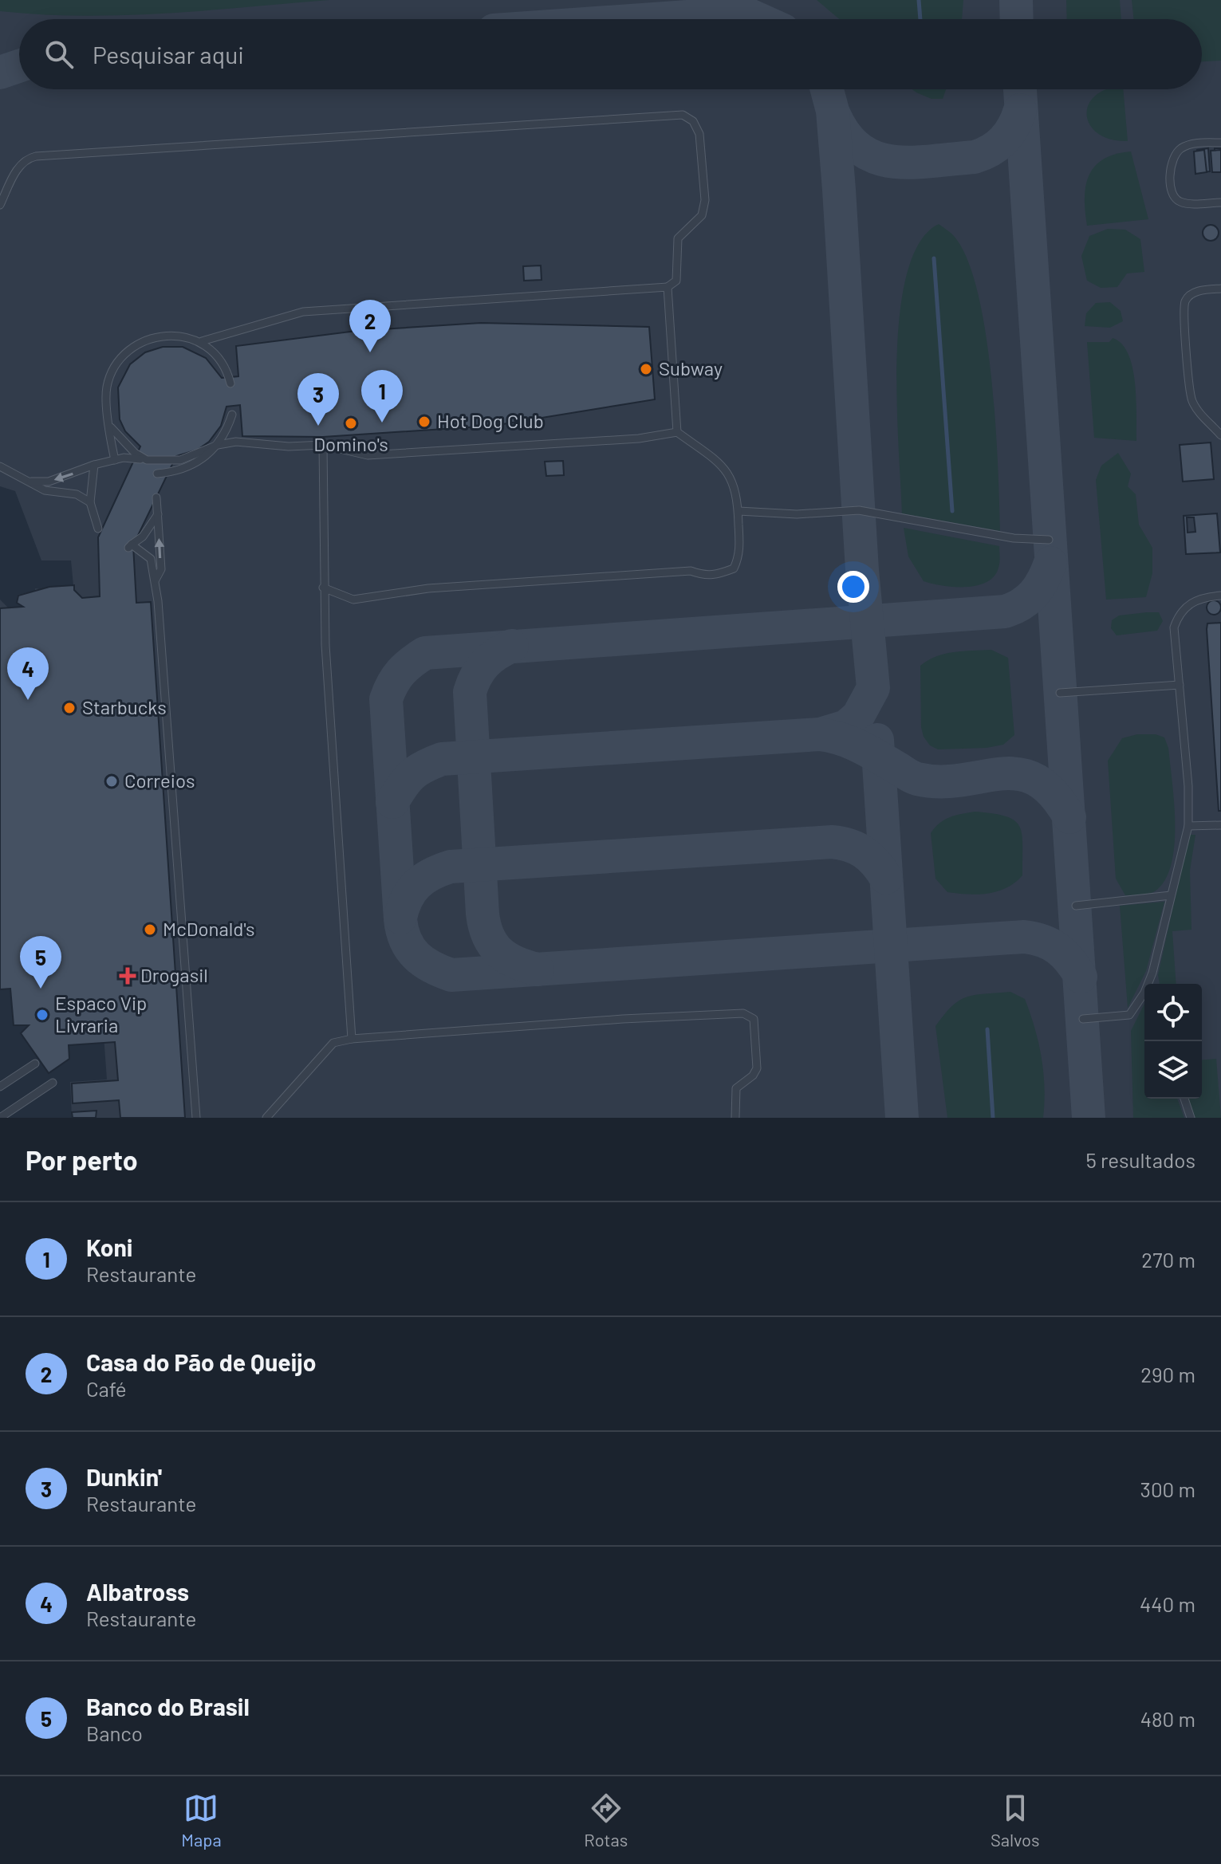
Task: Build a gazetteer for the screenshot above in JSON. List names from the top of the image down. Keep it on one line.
{"places":{"other":["Subway","Hot Dog Club","Domino's","Starbucks","Correios","McDonald's","Espaco Vip Livraria"],"health":["Drogasil"]},"page":{"search":"Pesquisar aqui","pins":["2","1","3","4","5"],"heading":["Por perto","5 resultados"],"list":[{"mark":"1","name":"Koni","note":"Restaurante","value":"270 m"},{"mark":"2","name":"Casa do Pão de Queijo","note":"Café","value":"290 m"},{"mark":"3","name":"Dunkin'","note":"Restaurante","value":"300 m"},{"mark":"4","name":"Albatross","note":"Restaurante","value":"440 m"},{"mark":"5","name":"Banco do Brasil","note":"Banco","value":"480 m"}],"nav":["Mapa","Rotas","Salvos"]}}
